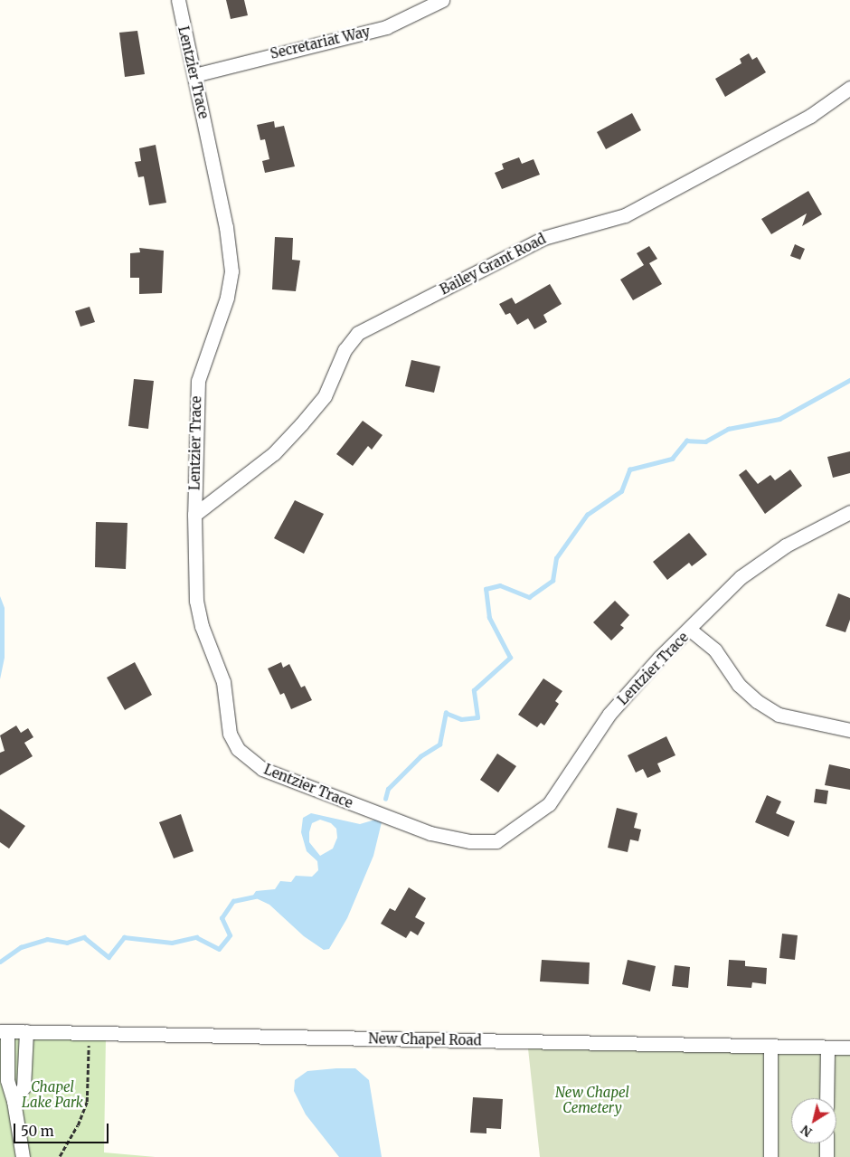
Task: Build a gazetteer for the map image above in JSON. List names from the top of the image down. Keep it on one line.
{"streets":{"street":["Secretariat Way","Lentzier Trace","Bailey Grant Road","New Chapel Road"]},"crossings":[["Secretariat Way","Lentzier Trace"],["Lentzier Trace","Bailey Grant Road"]],"parks":["Chapel Lake Park","New Chapel Cemetery"],"scale_bar":"50 m","north":"bottom left"}
